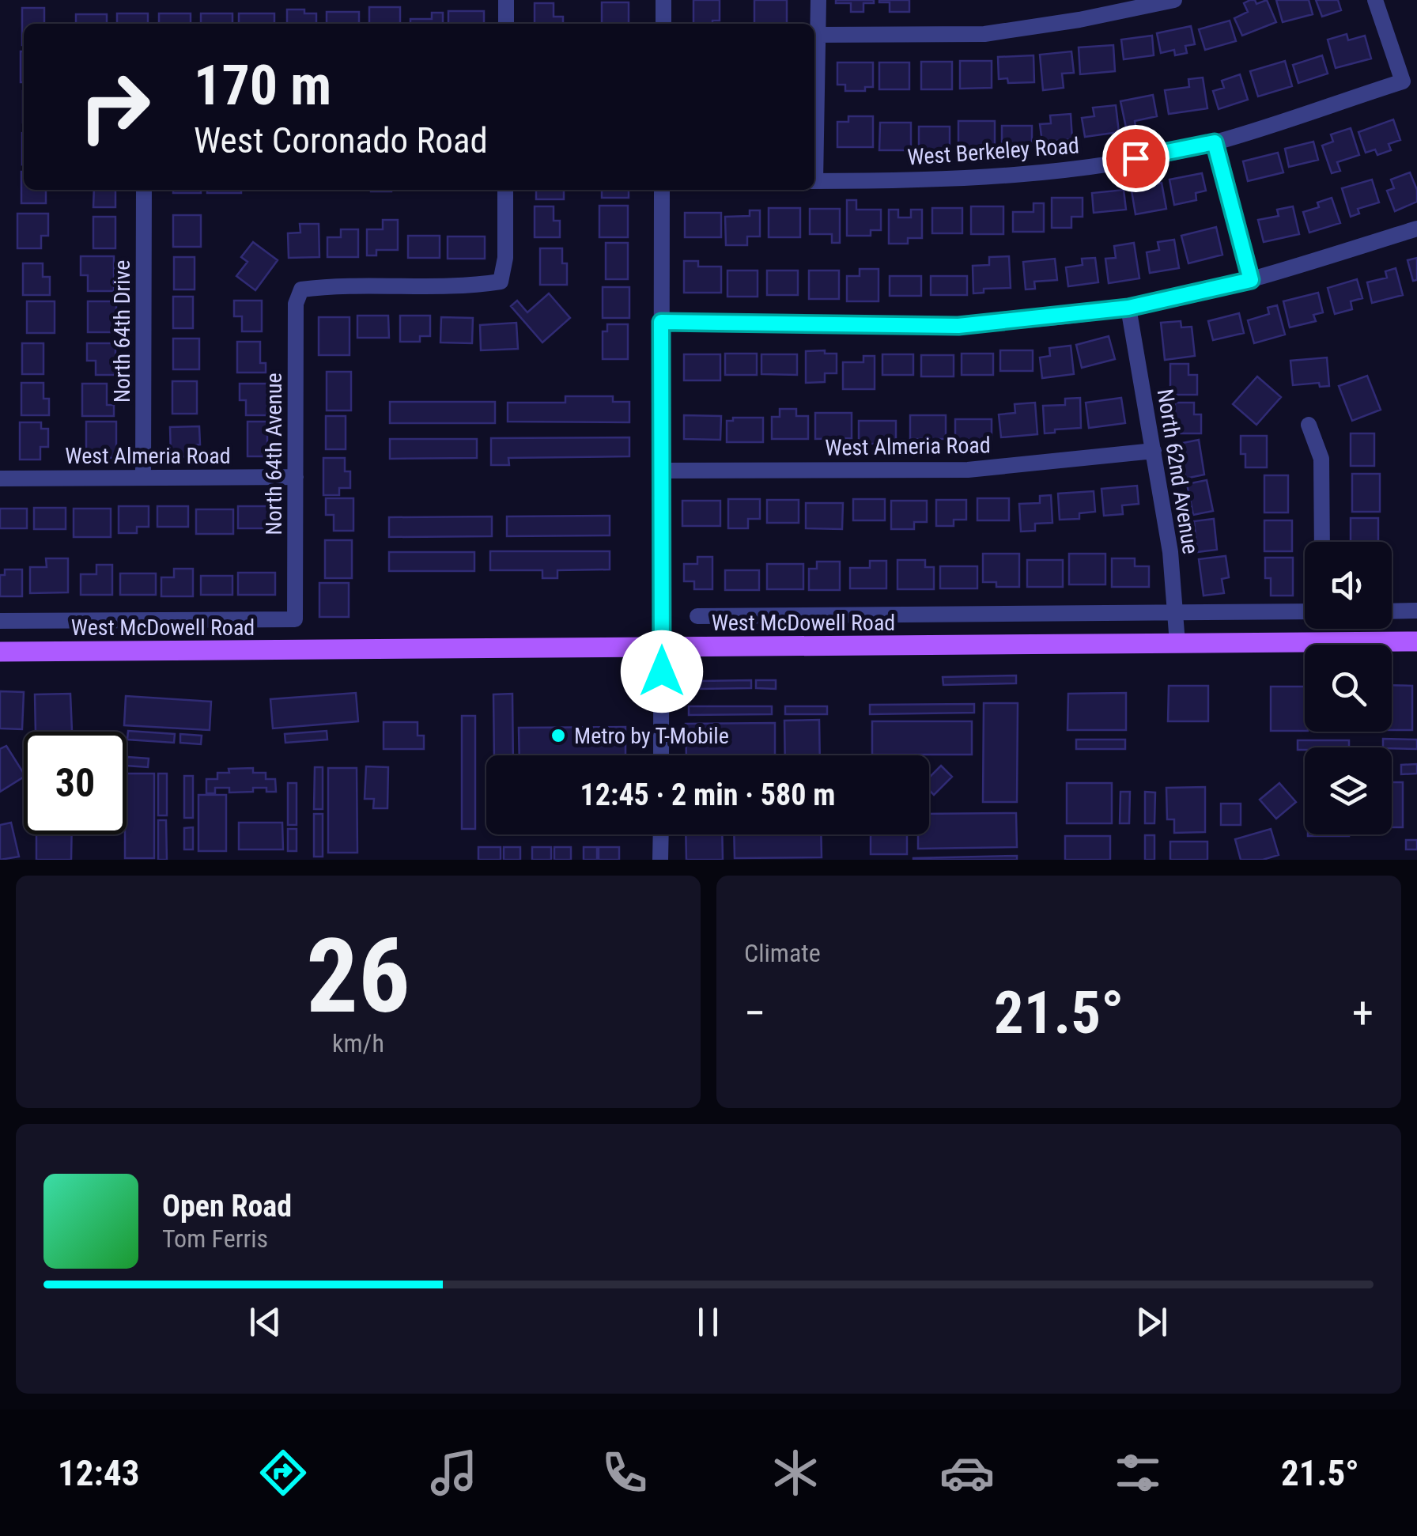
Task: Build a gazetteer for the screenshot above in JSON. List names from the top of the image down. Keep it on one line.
{"streets":{"main road":["West McDowell Road"],"street":["West Berkeley Road","North 64th Drive","West Almeria Road","North 64th Avenue","North 62nd Avenue"]},"crossings":[["North 64th Drive","West Almeria Road"],["West Almeria Road","North 64th Avenue"],["West Almeria Road","North 62nd Avenue"],["North 64th Avenue","West McDowell Road"],["North 62nd Avenue","West McDowell Road"]],"places":["Metro by T-Mobile"],"page":{"turn":["170 m","West Coronado Road"],"limit":"30","trip":"12:45 · 2 min · 580 m","tile":[["26","km/h"],"Climate"],"heat":["−","21.5°","+"],"song":["Open Road","Tom Ferris"],"tabs":["12:43","21.5°"]}}
